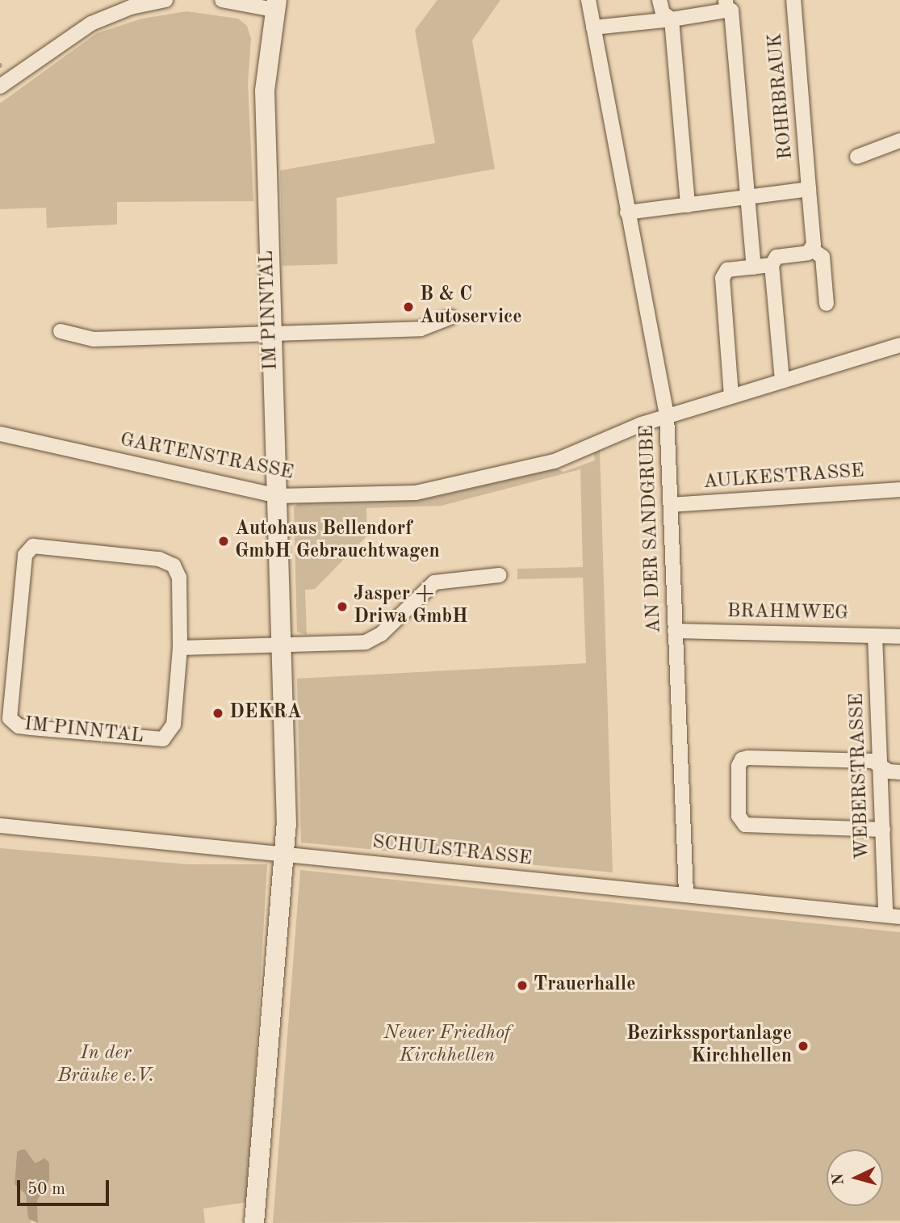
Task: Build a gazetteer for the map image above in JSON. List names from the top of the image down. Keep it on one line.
{"streets":{"main road":["IM PINNTAL"],"street":["ROHRBRAUK","GARTENSTRASSE","AULKESTRASSE","AN DER SANDGRUBE","BRAHMWEG","WEBERSTRASSE","SCHULSTRASSE"]},"crossings":[["IM PINNTAL","GARTENSTRASSE"],["IM PINNTAL","SCHULSTRASSE"],["GARTENSTRASSE","AN DER SANDGRUBE"],["AULKESTRASSE","AN DER SANDGRUBE"],["AN DER SANDGRUBE","BRAHMWEG"],["AN DER SANDGRUBE","SCHULSTRASSE"],["BRAHMWEG","WEBERSTRASSE"],["WEBERSTRASSE","SCHULSTRASSE"]],"parks":["Neuer Friedhof Kirchhellen","In der Bräuke e.V."],"places":["B & C Autoservice","Autohaus Bellendorf GmbH Gebrauchtwagen","Jasper + Driwa GmbH","DEKRA","Trauerhalle","Bezirkssportanlage Kirchhellen"],"scale_bar":"50 m","north":"left"}
